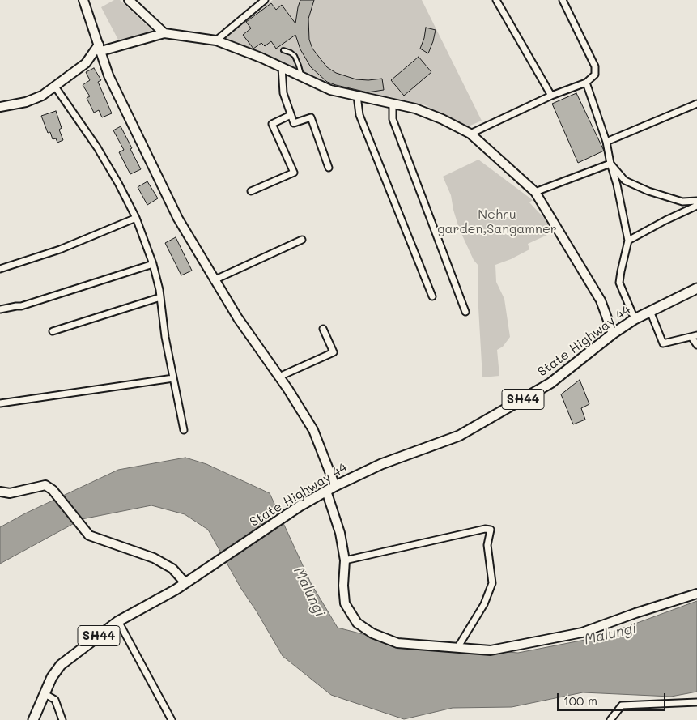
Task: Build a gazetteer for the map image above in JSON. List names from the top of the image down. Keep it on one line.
{"streets":{"main road":["State Highway 44","SH44"]},"water":["Malungi"],"parks":["Nehru garden,Sangamner"],"scale_bar":"100 m"}
